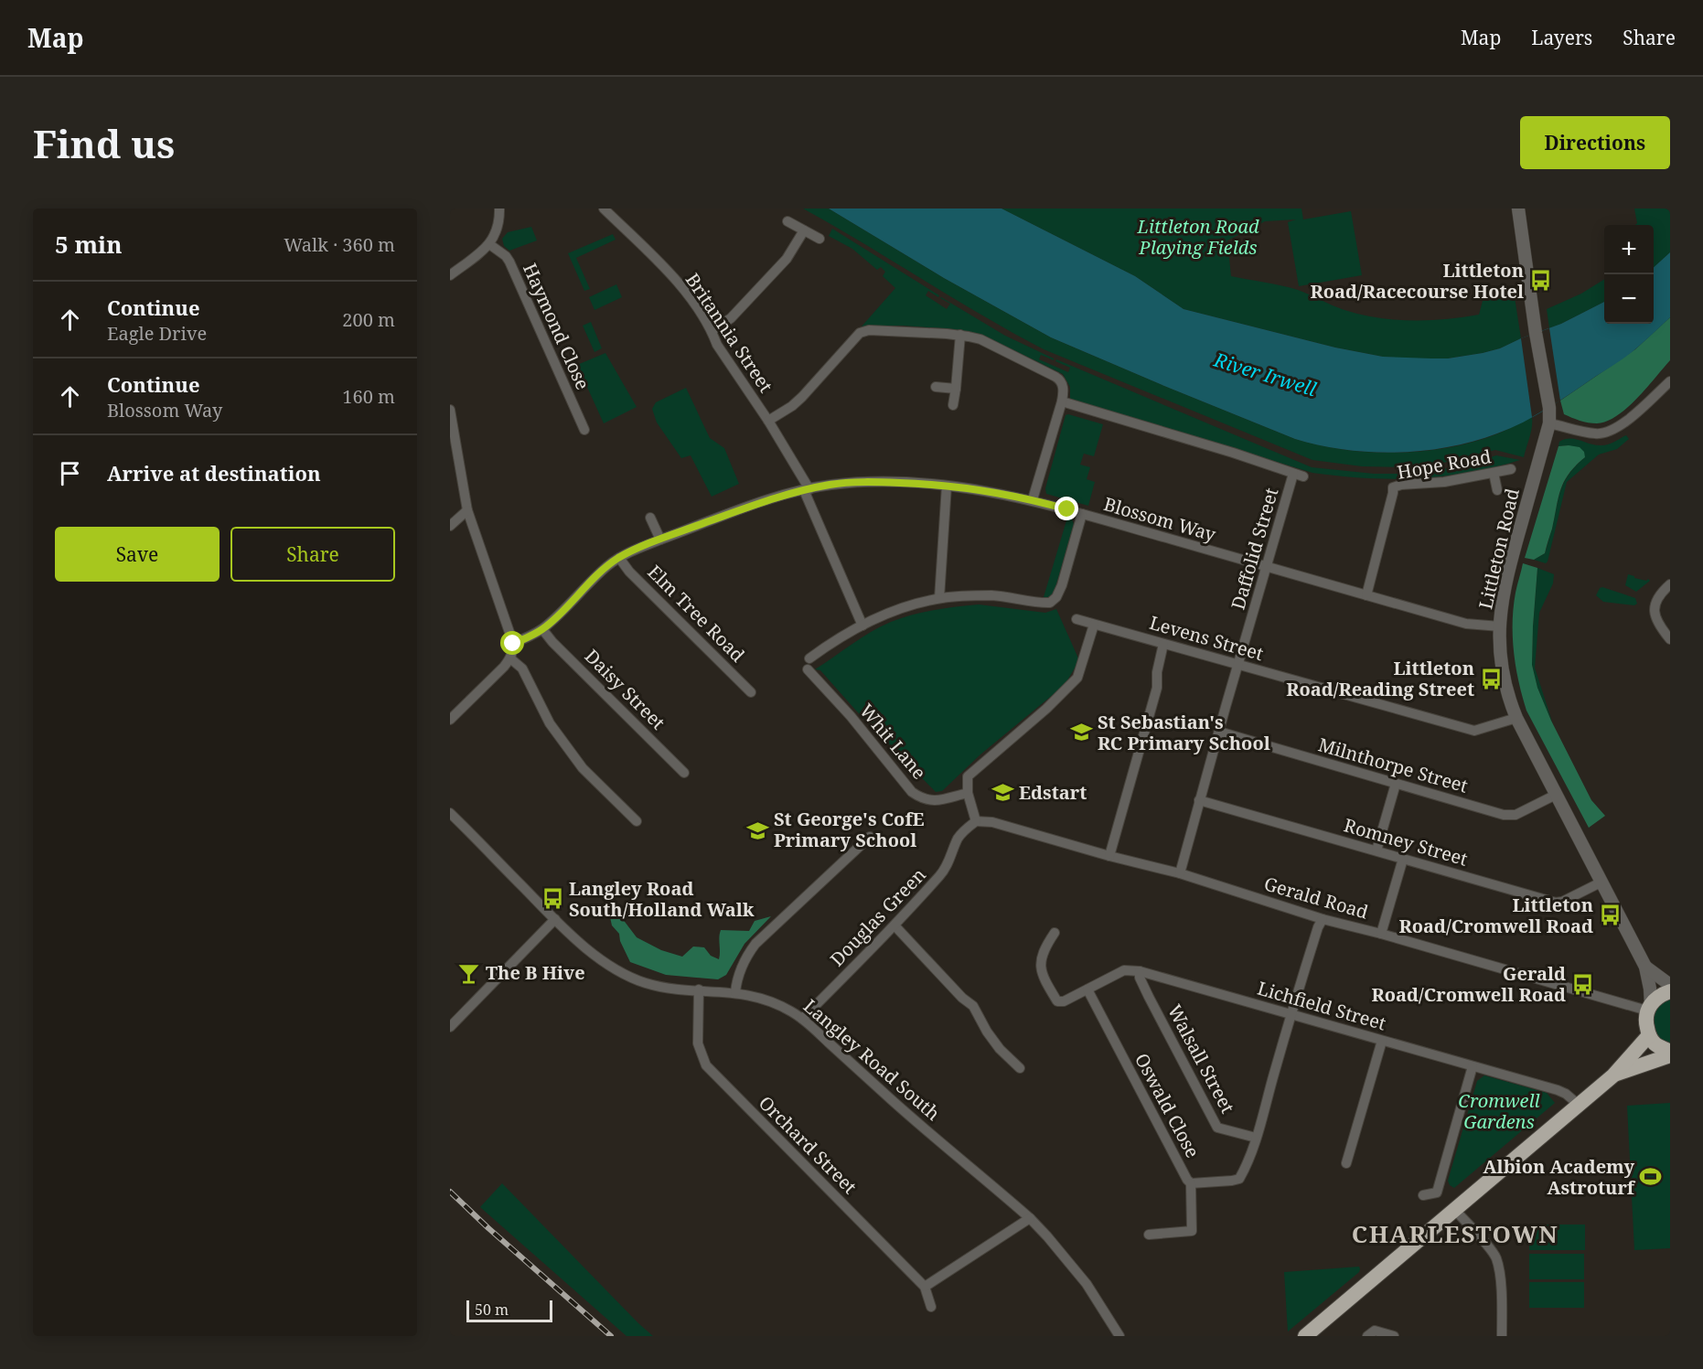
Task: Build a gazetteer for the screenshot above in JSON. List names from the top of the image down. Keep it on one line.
{"streets":{"street":["Haymond Close","Britannia Street","Hope Road","Blossom Way","Daffolid Street","Littleton Road","Elm Tree Road","Levens Street","Daisy Street","Whit Lane","Milnthorpe Street","Romney Street","Gerald Road","Douglas Green","Lichfield Street","Walsall Street","Langley Road South","Oswald Close","Orchard Street"]},"crossings":[["Britannia Street","Blossom Way"],["Hope Road","Blossom Way"],["Blossom Way","Daffolid Street"],["Blossom Way","Littleton Road"],["Blossom Way","Elm Tree Road"],["Blossom Way","Daisy Street"],["Daffolid Street","Levens Street"],["Daffolid Street","Milnthorpe Street"],["Daffolid Street","Romney Street"],["Daffolid Street","Gerald Road"],["Littleton Road","Levens Street"],["Littleton Road","Milnthorpe Street"],["Littleton Road","Romney Street"],["Littleton Road","Gerald Road"],["Gerald Road","Douglas Green"],["Douglas Green","Langley Road South"],["Lichfield Street","Walsall Street"],["Lichfield Street","Oswald Close"],["Walsall Street","Oswald Close"],["Langley Road South","Orchard Street"]],"districts":["CHARLESTOWN"],"water":["River Irwell"],"parks":["Littleton Road Playing Fields","Cromwell Gardens"],"places":{"bus stop":["Littleton Road/Racecourse Hotel","Littleton Road/Reading Street","Langley Road South/Holland Walk","Littleton Road/Cromwell Road","Gerald Road/Cromwell Road"],"school or university":["St Sebastian's RC Primary School","Edstart","St George's CofE Primary School"],"bar":["The B Hive"],"sports":["Albion Academy Astroturf"]},"scale_bar":"50 m","page":{"header":"Map","nav":["Map","Layers","Share"],"buttons":["Directions",["Save","Share"]],"title":"Find us","heading":["5 min","Walk · 360 m"],"map_buttons":["+","−"],"list":[["Continue","Eagle Drive","200 m"],["Continue","Blossom Way","160 m"],"Arrive at destination"],"scale":"50 m"}}
